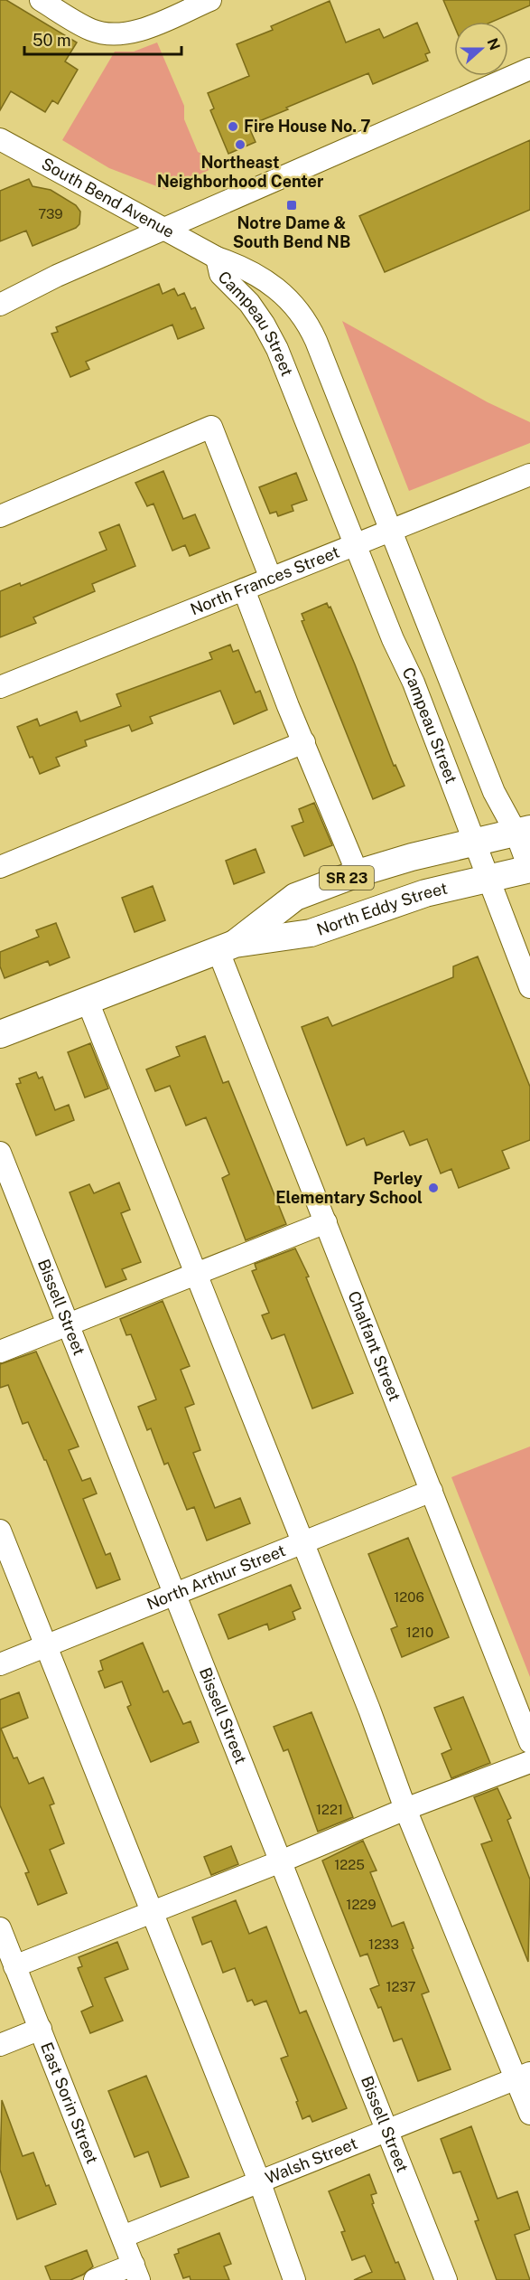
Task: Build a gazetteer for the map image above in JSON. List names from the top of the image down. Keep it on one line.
{"streets":{"main road":["SR 23","North Eddy Street"],"street":["South Bend Avenue","Campeau Street","North Frances Street","Bissell Street","Chalfant Street","North Arthur Street","East Sorin Street","Walsh Street"]},"crossings":[["South Bend Avenue","Campeau Street"],["Campeau Street","North Frances Street"],["Campeau Street","North Eddy Street"],["North Eddy Street","Chalfant Street"],["Bissell Street","North Arthur Street"],["Bissell Street","Walsh Street"],["Chalfant Street","North Arthur Street"],["East Sorin Street","Walsh Street"]],"places":{"other":["Fire House No. 7","Northeast Neighborhood Center","Perley Elementary School"],"transit":["Notre Dame & South Bend NB"]},"house_numbers":["739","1206","1210","1221","1225","1229","1233","1237"],"scale_bar":"50 m","north":"right"}
